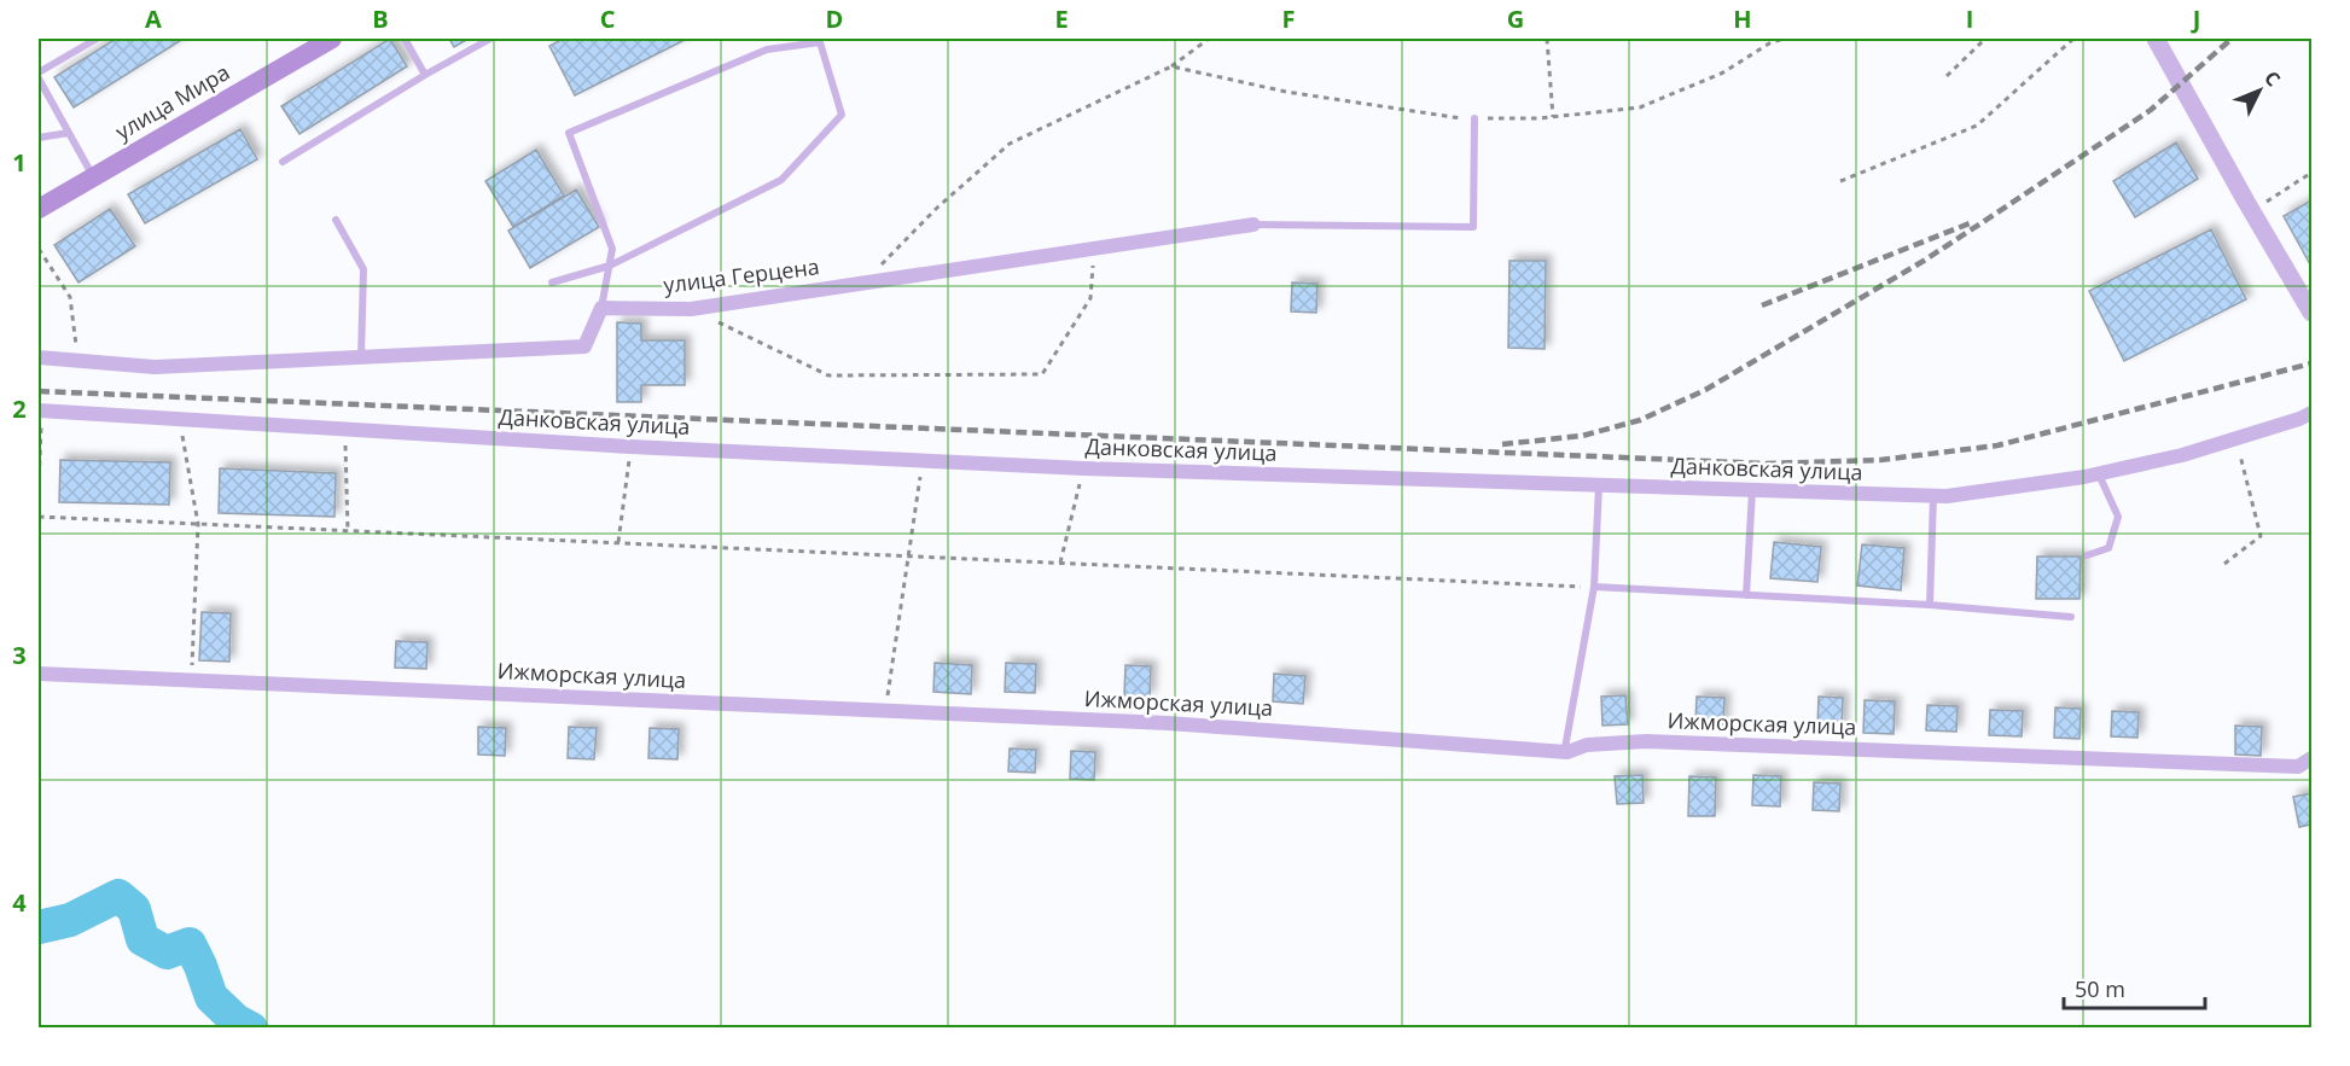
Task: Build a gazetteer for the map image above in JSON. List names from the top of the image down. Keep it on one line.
{"streets":{"main road":["улица Мира"],"street":["улица Герцена","Данковская улица","Ижморская улица"]},"scale_bar":"50 m","north":"top right","grid":{"columns":["A","B","C","D","E","F","G","H","I","J"],"rows":["1","2","3","4"]}}
